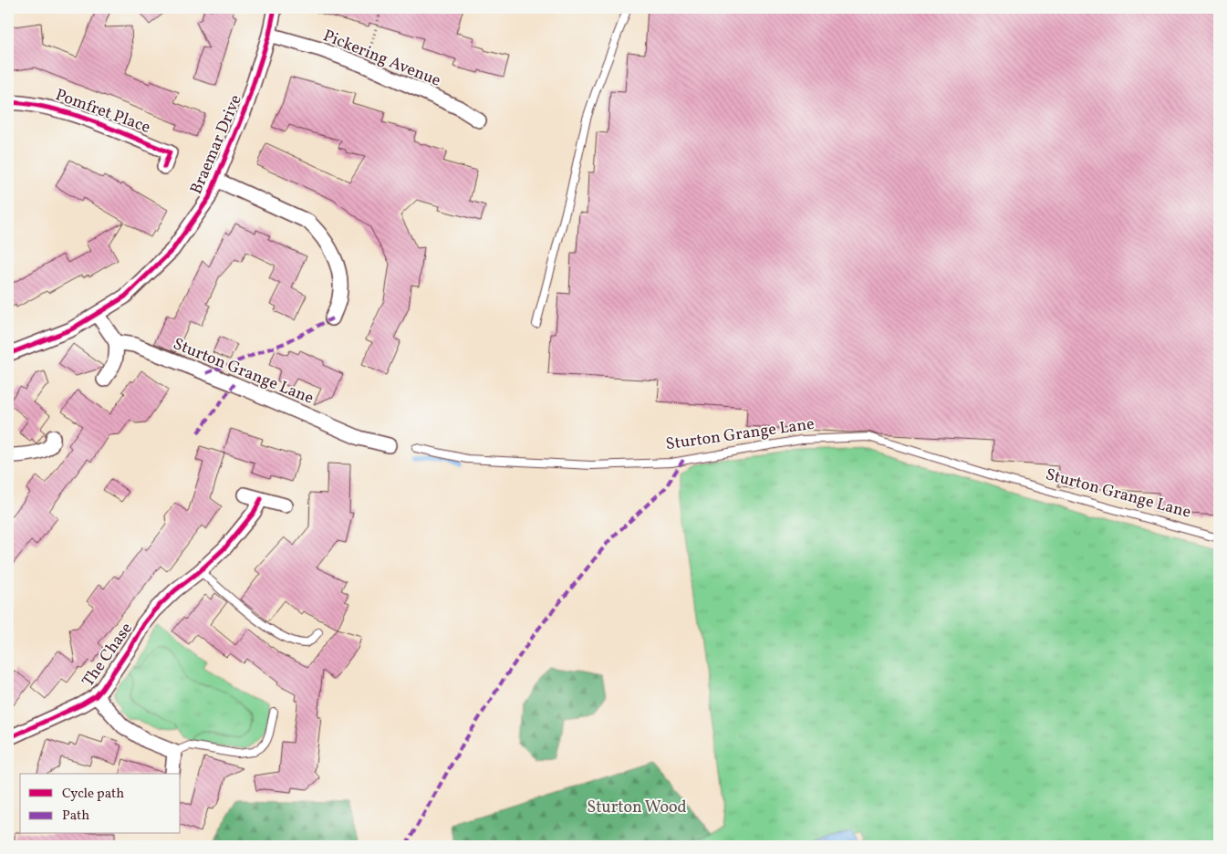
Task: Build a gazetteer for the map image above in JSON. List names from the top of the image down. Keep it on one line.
{"streets":{"street":["Pickering Avenue","Pomfret Place","Braemar Drive","Sturton Grange Lane","The Chase"]},"crossings":[["Pickering Avenue","Braemar Drive"]],"parks":["Sturton Wood"],"legend":["Cycle path","Path"]}
